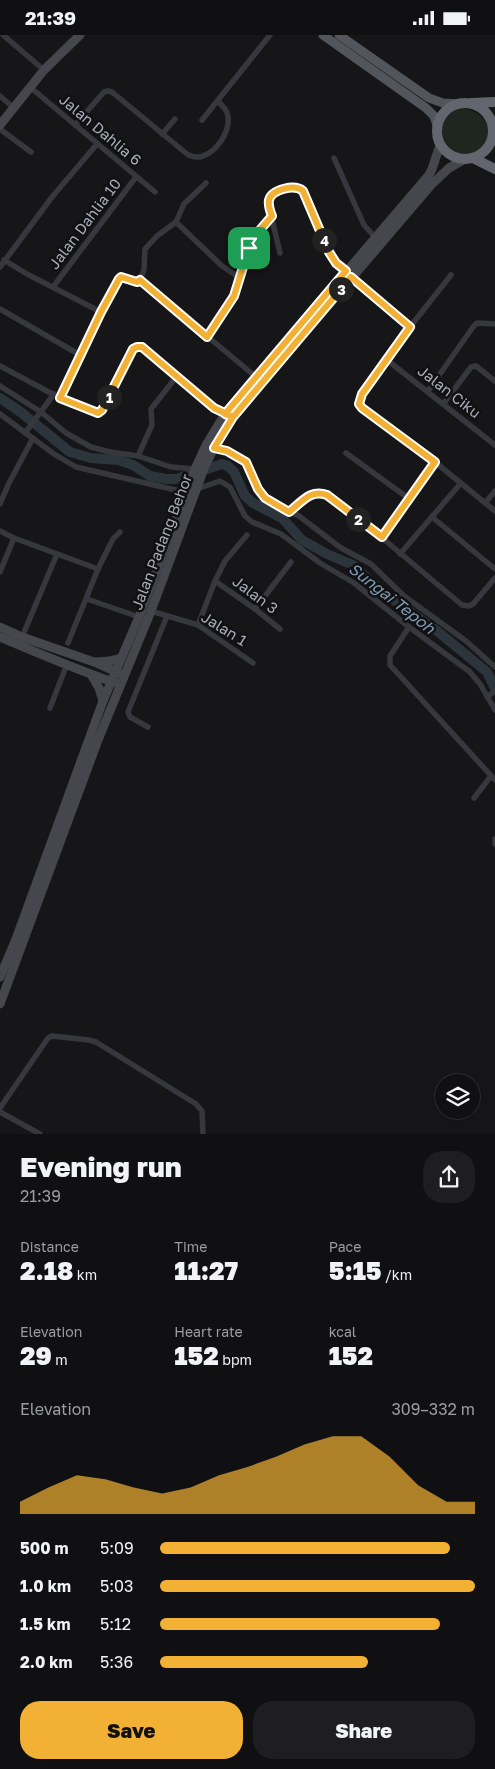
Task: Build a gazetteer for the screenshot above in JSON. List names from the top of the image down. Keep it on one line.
{"streets":{"main road":["Jalan Padang Behor"],"street":["Jalan Dahlia 6","Jalan Dahlia 10","Jalan Ciku","Jalan 3","Jalan 1"]},"crossings":[["Jalan Dahlia 6","Jalan Dahlia 10"],["Jalan Padang Behor","Jalan 1"]],"water":["Sungai Tepoh"],"page":{"status":"21:39","pins":["4","3","1","2"],"heading":["Evening run","21:39"],"stats":[["Distance","2.18 km"],["Time","11:27"],["Pace","5:15 /km"],["Elevation","29 m"],["Heart rate","152 bpm"],["kcal","152"]],"chart":["Elevation","309–332 m"],"list":[{"name":"500 m","note":"5:09"},{"name":"1.0 km","note":"5:03"},{"name":"1.5 km","note":"5:12"},{"name":"2.0 km","note":"5:36"}],"buttons":["Save","Share"]}}
